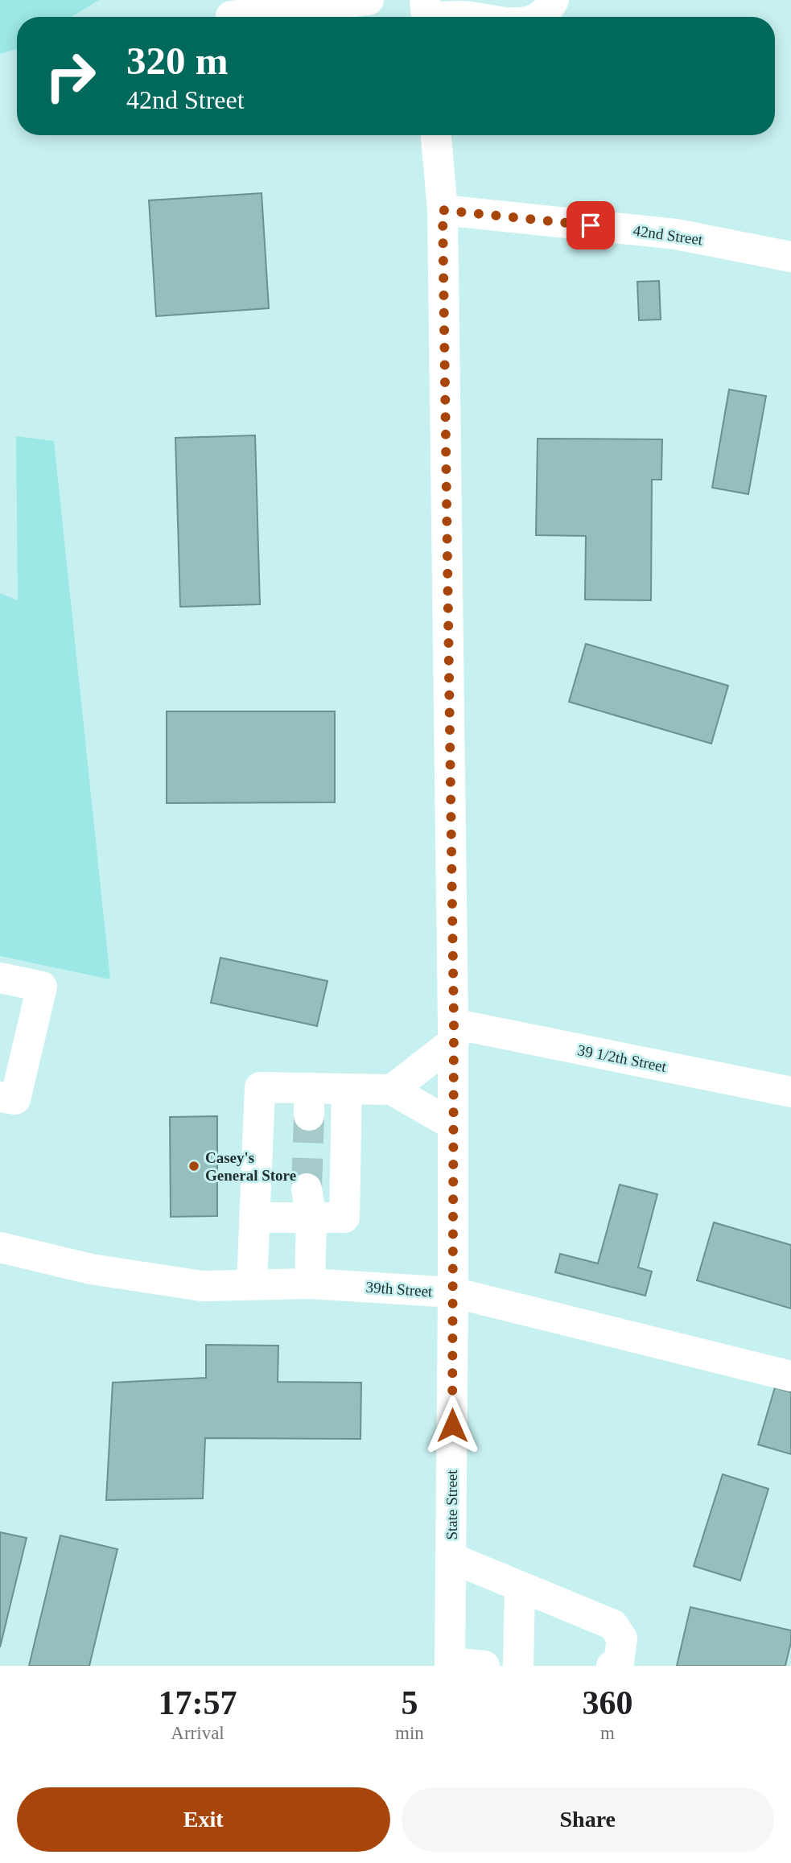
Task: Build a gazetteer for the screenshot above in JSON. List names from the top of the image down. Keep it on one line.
{"streets":{"main road":["42nd Street","39 1/2th Street","39th Street","State Street"]},"crossings":[["42nd Street","State Street"],["39 1/2th Street","State Street"],["39th Street","State Street"]],"places":["Casey's General Store"],"page":{"turn":["320 m","42nd Street"],"eta":["17:57","Arrival","5","min","360","m"],"buttons":["Exit","Share"]}}
